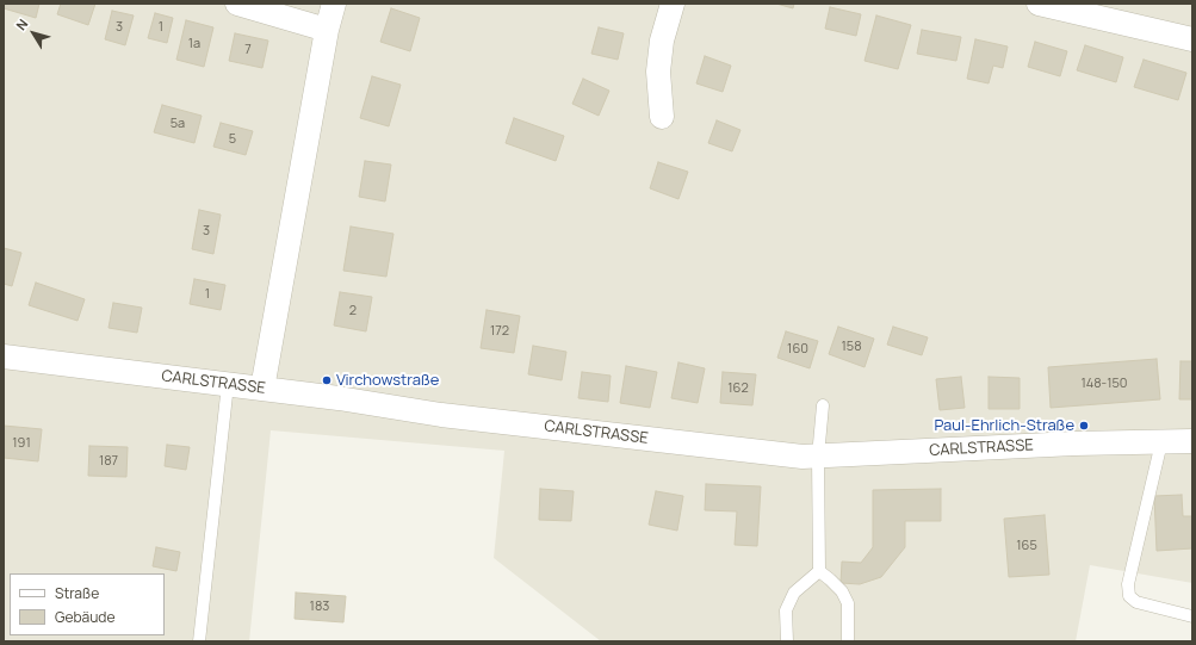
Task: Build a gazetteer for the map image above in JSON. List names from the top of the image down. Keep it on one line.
{"streets":{"street":["CARLSTRASSE"]},"places":["Virchowstraße","Paul-Ehrlich-Straße"],"house_numbers":["3","1","1a","7","5a","5","3","1","2","172","158","160","148-150","162","191","187","165","183"],"legend":["Straße","Gebäude"],"north":"top left"}
